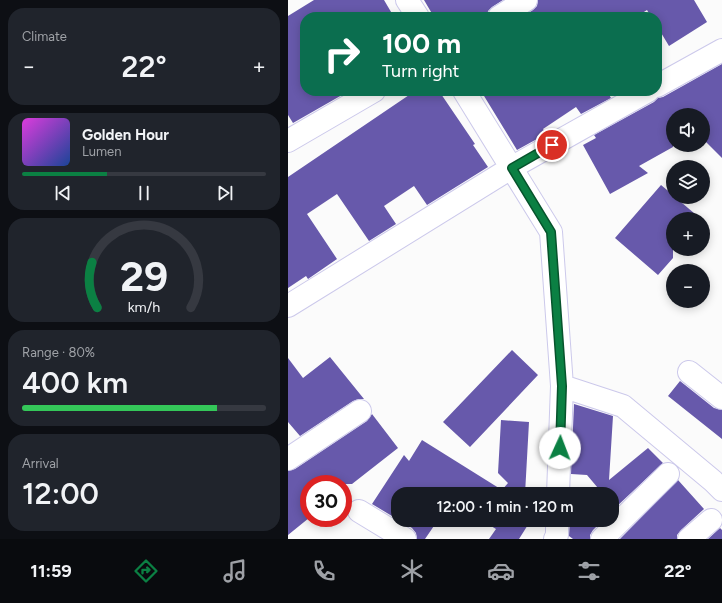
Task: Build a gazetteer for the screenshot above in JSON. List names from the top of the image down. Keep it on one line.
{"page":{"tile":["Climate",["Range · 80%","400 km"],["Arrival","12:00"]],"turn":["100 m","Turn right"],"heat":["−","22°","+"],"map_buttons":["+","−"],"song":["Golden Hour","Lumen"],"limit":"30","trip":"12:00 · 1 min · 120 m","tabs":["11:59","22°"],"gauge":["29","km/h"]}}
